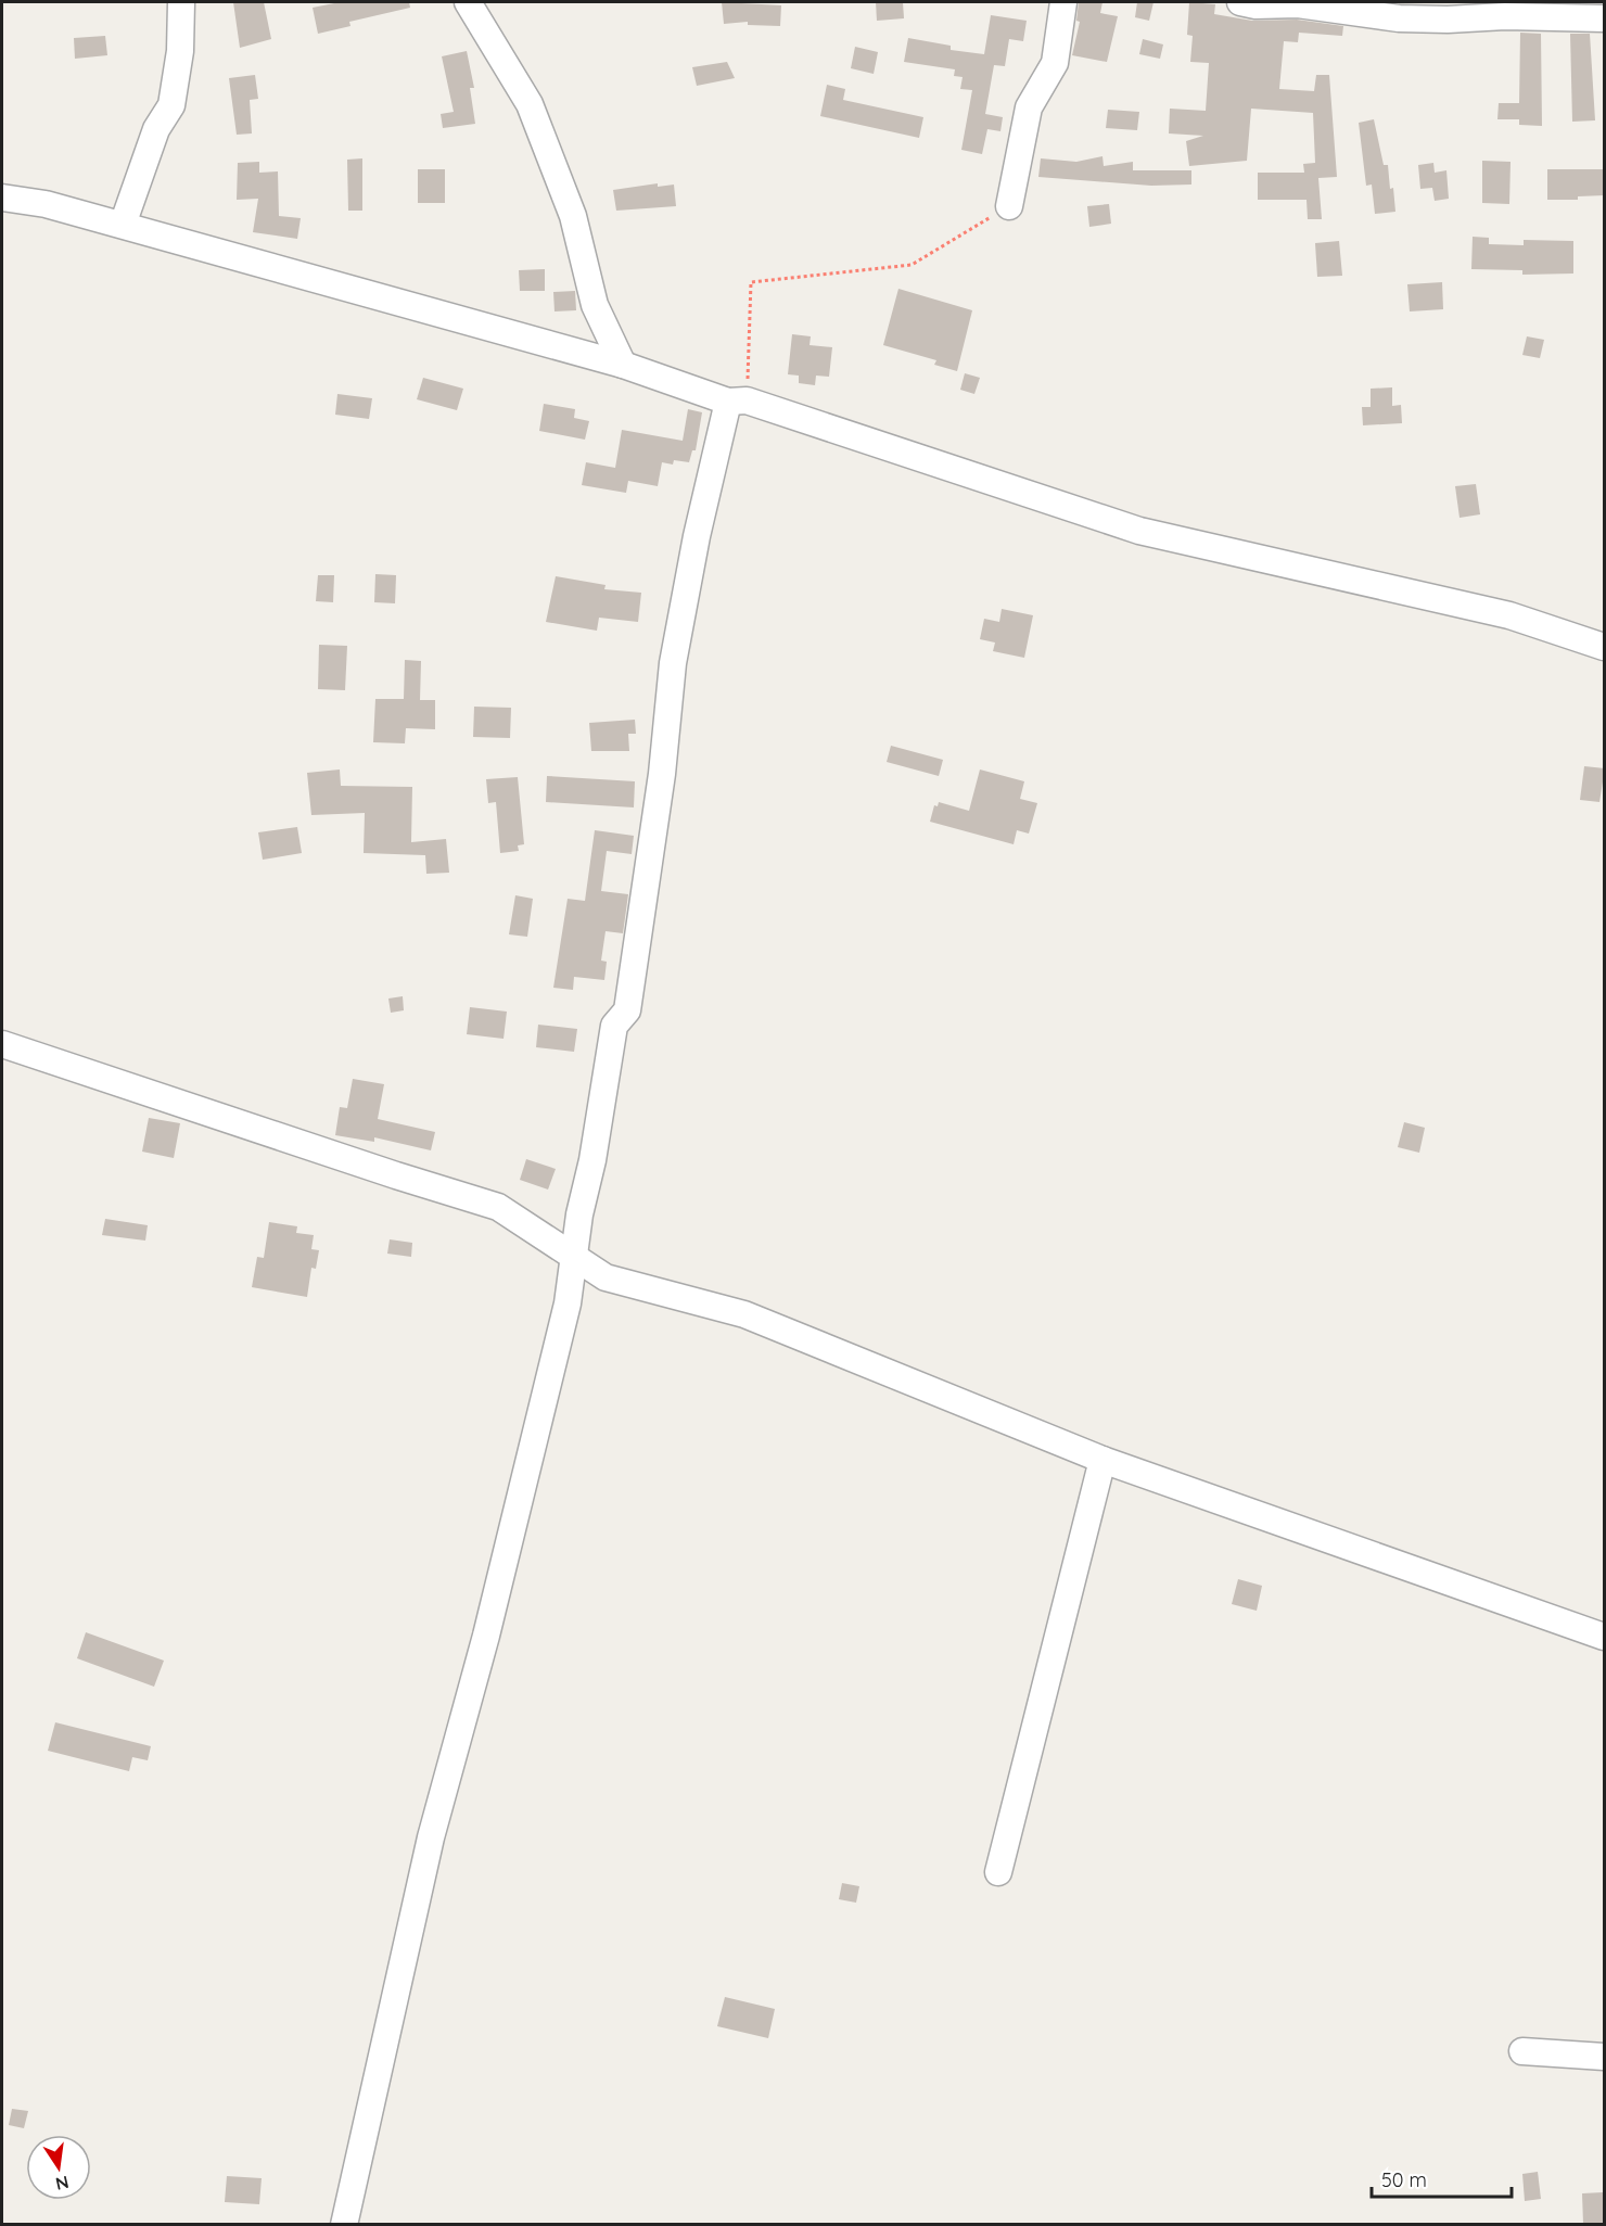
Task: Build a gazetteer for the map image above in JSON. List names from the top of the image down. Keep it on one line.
{"scale_bar":"50 m","north":"bottom"}
